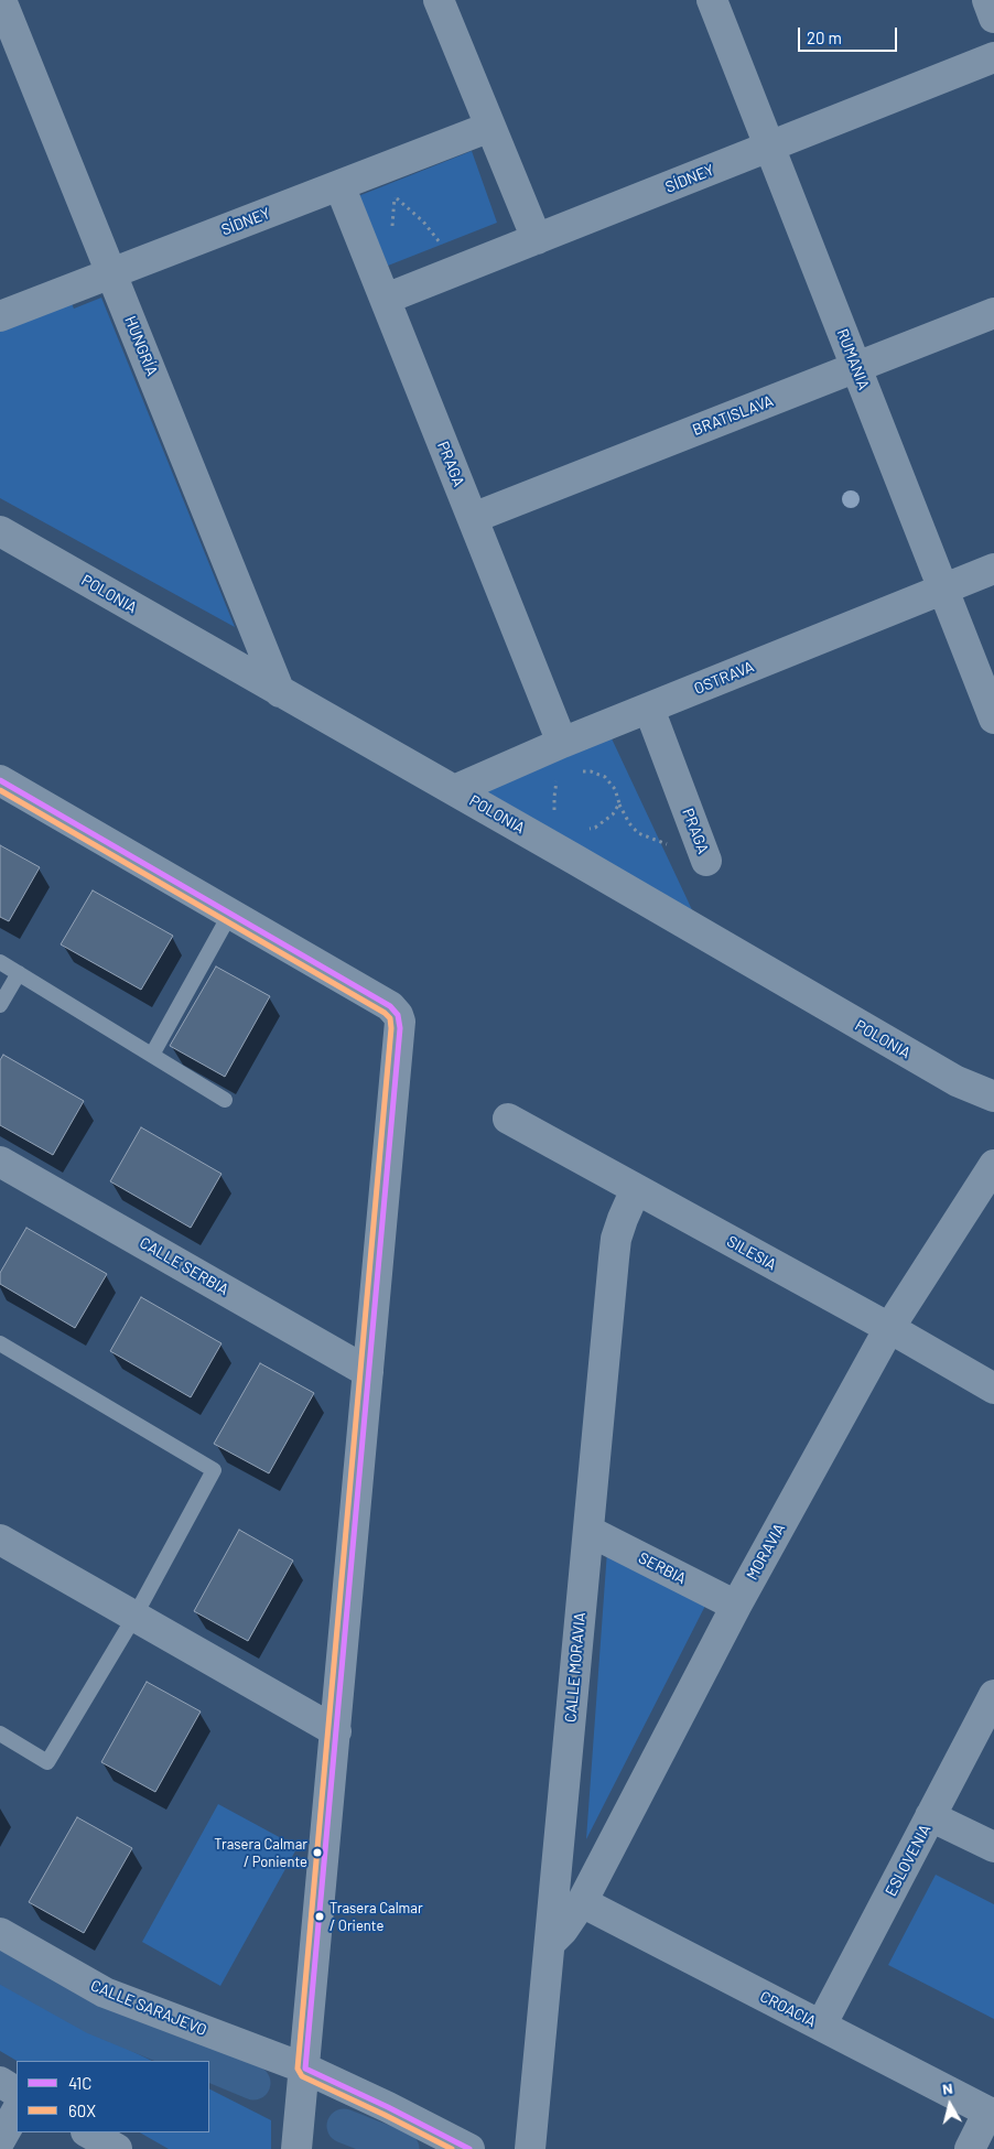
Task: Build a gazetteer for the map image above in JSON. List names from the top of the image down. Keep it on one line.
{"streets":{"street":["SÍDNEY","HUNGRÍA","RUMANIA","BRATISLAVA","PRAGA","POLONIA","OSTRAVA","SILESIA","CALLE SERBIA","MORAVIA","SERBIA","CALLE MORAVIA","ESLOVENIA","CALLE SARAJEVO","CROACIA"]},"crossings":[["SÍDNEY","HUNGRÍA"],["SÍDNEY","RUMANIA"],["SÍDNEY","PRAGA"],["HUNGRÍA","POLONIA"],["RUMANIA","BRATISLAVA"],["RUMANIA","OSTRAVA"],["BRATISLAVA","PRAGA"],["PRAGA","OSTRAVA"],["POLONIA","OSTRAVA"],["SILESIA","MORAVIA"],["SILESIA","CALLE MORAVIA"],["MORAVIA","SERBIA"],["MORAVIA","CALLE MORAVIA"],["MORAVIA","CROACIA"],["SERBIA","CALLE MORAVIA"],["ESLOVENIA","CROACIA"]],"places":["Trasera Calmar / Poniente","Trasera Calmar / Oriente"],"lines":["transit line 41C","transit line 60X"],"legend":["41C","60X"],"scale_bar":"20 m","north":"top"}
